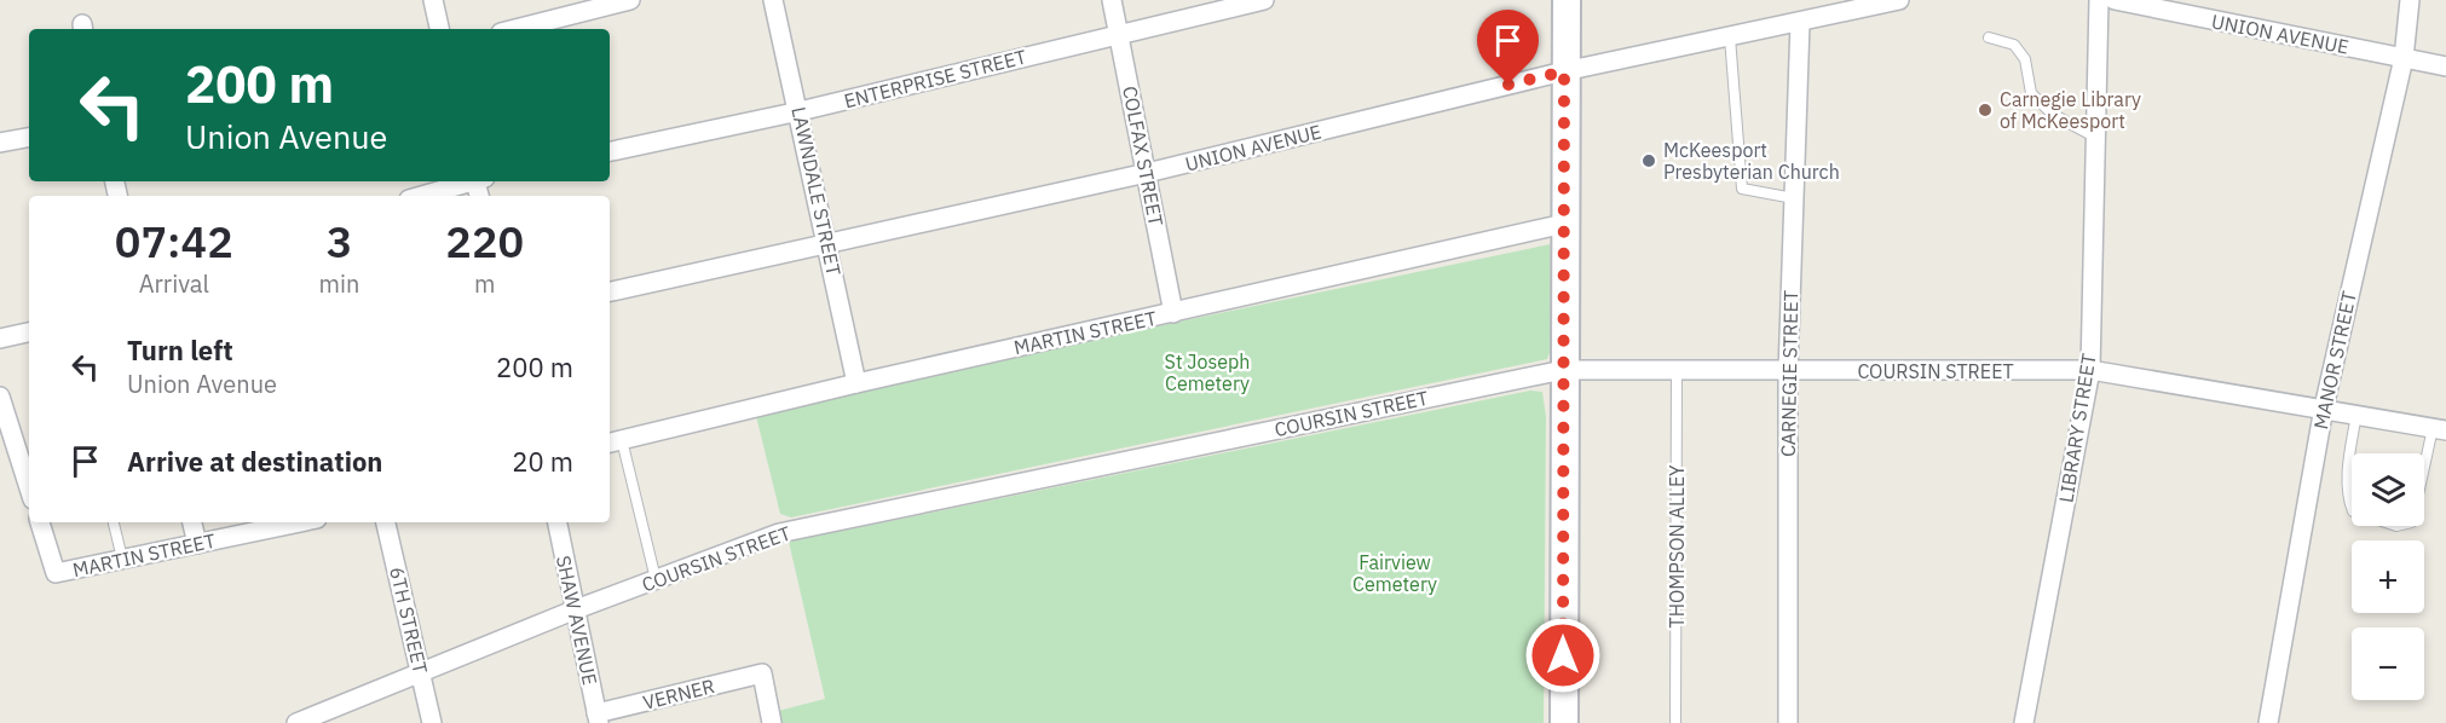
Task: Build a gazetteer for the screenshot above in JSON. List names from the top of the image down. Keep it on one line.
{"streets":{"street":["UNION AVENUE","ENTERPRISE STREET","COLFAX STREET","LAWNDALE STREET","MARTIN STREET","MANOR STREET","COURSIN STREET","CARNEGIE STREET","LIBRARY STREET","6TH STREET","SHAW AVENUE","VERNER"],"lane":["THOMPSON ALLEY"]},"crossings":[["UNION AVENUE","COLFAX STREET"],["UNION AVENUE","LAWNDALE STREET"],["UNION AVENUE","MANOR STREET"],["UNION AVENUE","CARNEGIE STREET"],["ENTERPRISE STREET","COLFAX STREET"],["ENTERPRISE STREET","LAWNDALE STREET"],["COLFAX STREET","MARTIN STREET"],["LAWNDALE STREET","MARTIN STREET"],["MANOR STREET","COURSIN STREET"],["COURSIN STREET","CARNEGIE STREET"],["COURSIN STREET","LIBRARY STREET"],["COURSIN STREET","THOMPSON ALLEY"],["COURSIN STREET","6TH STREET"],["COURSIN STREET","SHAW AVENUE"],["SHAW AVENUE","VERNER"]],"parks":["St Joseph Cemetery","Fairview Cemetery"],"places":["Carnegie Library of McKeesport","McKeesport Presbyterian Church"],"page":{"turn":["200 m","Union Avenue"],"eta":["07:42","Arrival","3","min","220","m"],"list":[{"name":"Turn left","note":"Union Avenue","value":"200 m"},{"name":"Arrive at destination","value":"20 m"}],"map_buttons":["+","−"]}}
